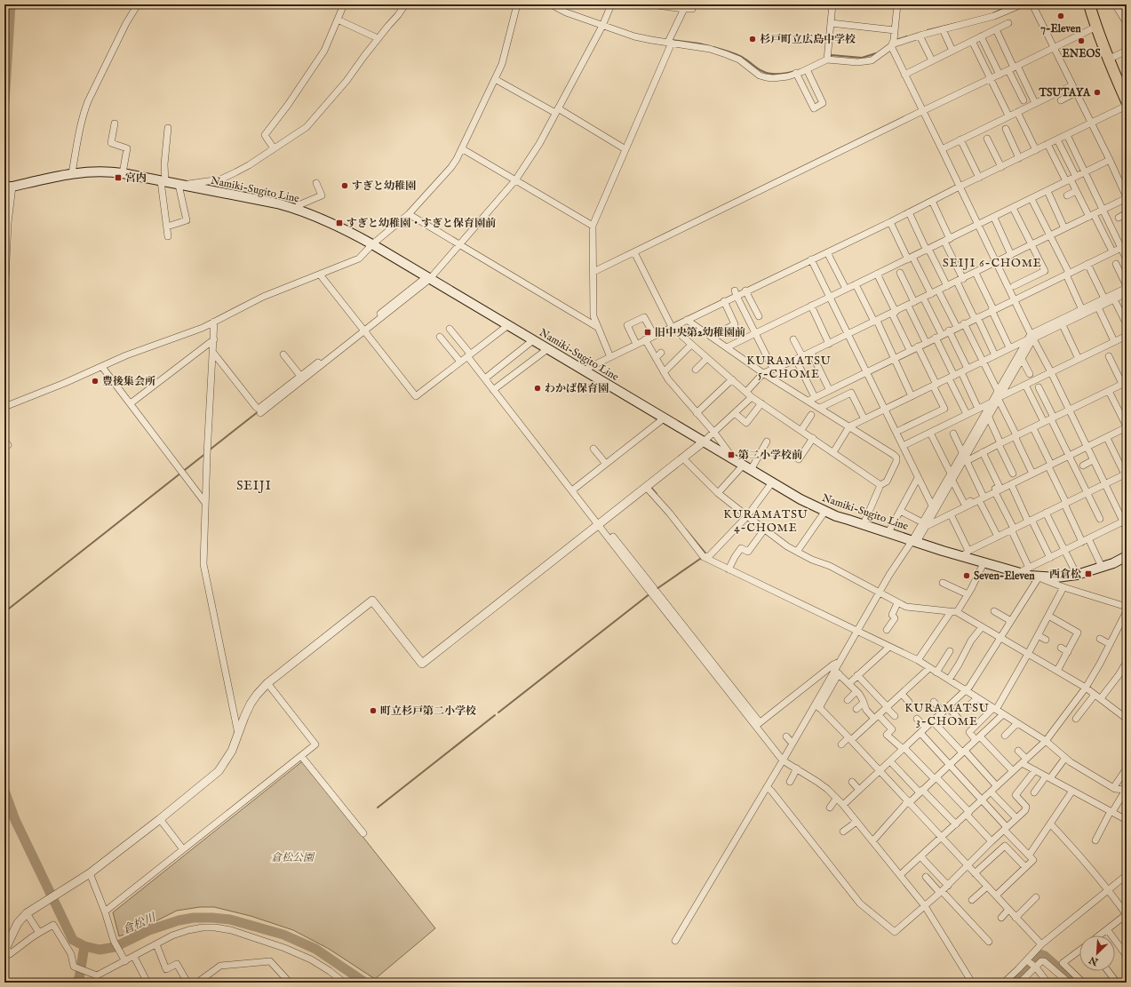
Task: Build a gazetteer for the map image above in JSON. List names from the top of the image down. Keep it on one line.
{"streets":{"main road":["Namiki-Sugito Line"]},"districts":["SEIJI 6-CHOME","KURAMATSU 5-CHOME","SEIJI","KURAMATSU 4-CHOME","KURAMATSU 3-CHOME"],"water":["倉松川"],"parks":["倉松公園"],"places":{"other":["7-Eleven","杉戸町立広島中学校","ENEOS","TSUTAYA","すぎと幼稚園","豊後集会所","わかば保育園","Seven-Eleven","町立杉戸第二小学校"],"transit":["宮内","すぎと幼稚園・すぎと保育園前","旧中央第2幼稚園前","第二小学校前","西倉松"]},"north":"bottom left"}
